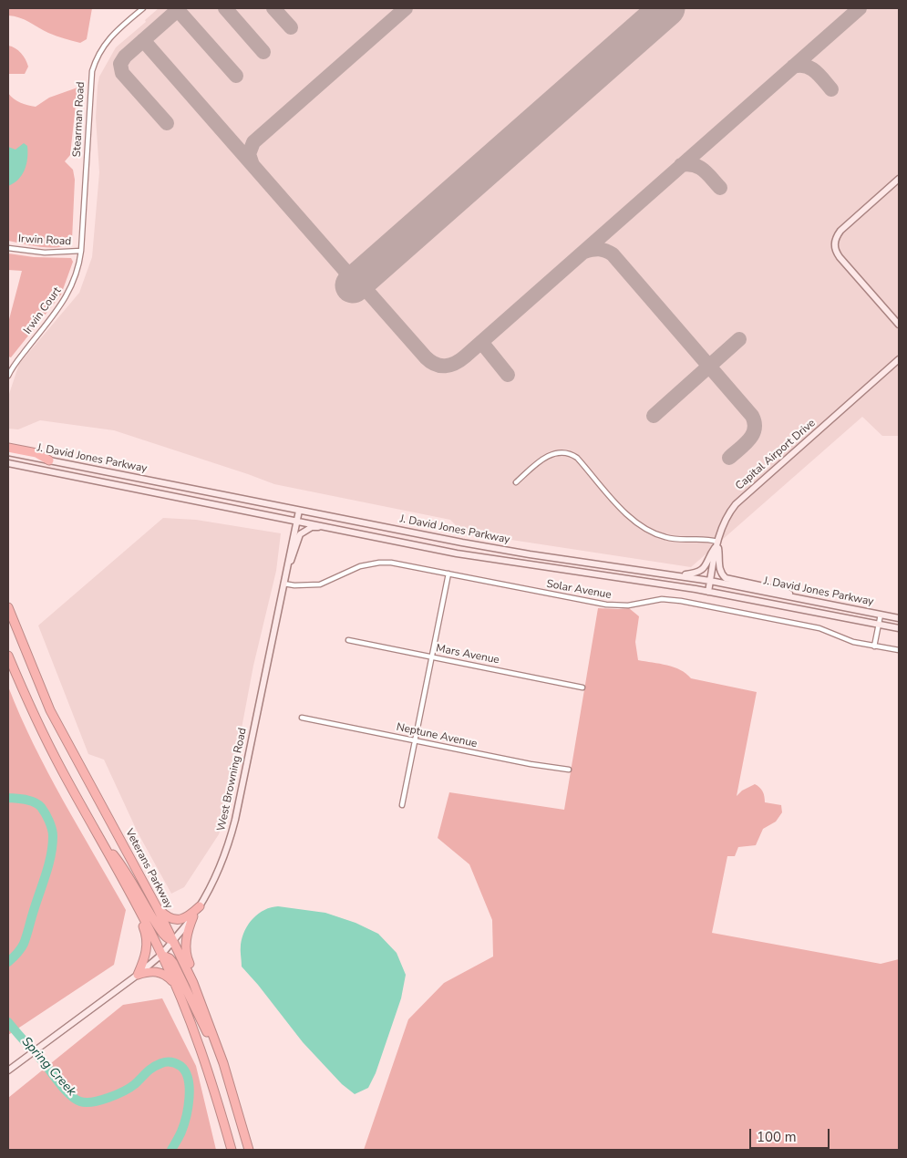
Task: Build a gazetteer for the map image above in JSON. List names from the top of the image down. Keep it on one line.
{"streets":{"highway":["Veterans Parkway"],"main road":["Capital Airport Drive","J. David Jones Parkway","West Browning Road"],"street":["Stearman Road","Irwin Road","Irwin Court","Solar Avenue","Mars Avenue","Neptune Avenue"]},"crossings":[["Stearman Road","Irwin Road"],["Stearman Road","Irwin Court"],["Irwin Road","Irwin Court"],["Capital Airport Drive","J. David Jones Parkway"],["J. David Jones Parkway","West Browning Road"],["Solar Avenue","West Browning Road"],["West Browning Road","Veterans Parkway"]],"water":["Spring Creek"],"scale_bar":"100 m"}
